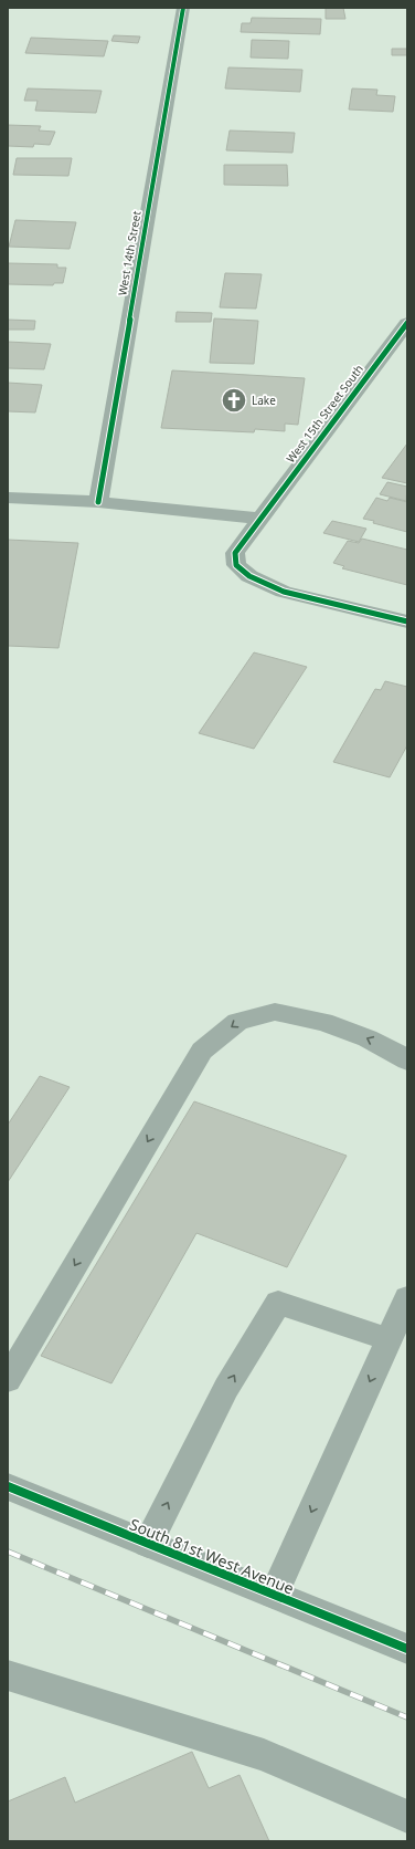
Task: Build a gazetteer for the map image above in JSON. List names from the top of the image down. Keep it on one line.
{"streets":{"street":["West 14th Street","West 15th Street South","South 81st West Avenue"]},"places":{"church":["Lake"]}}
